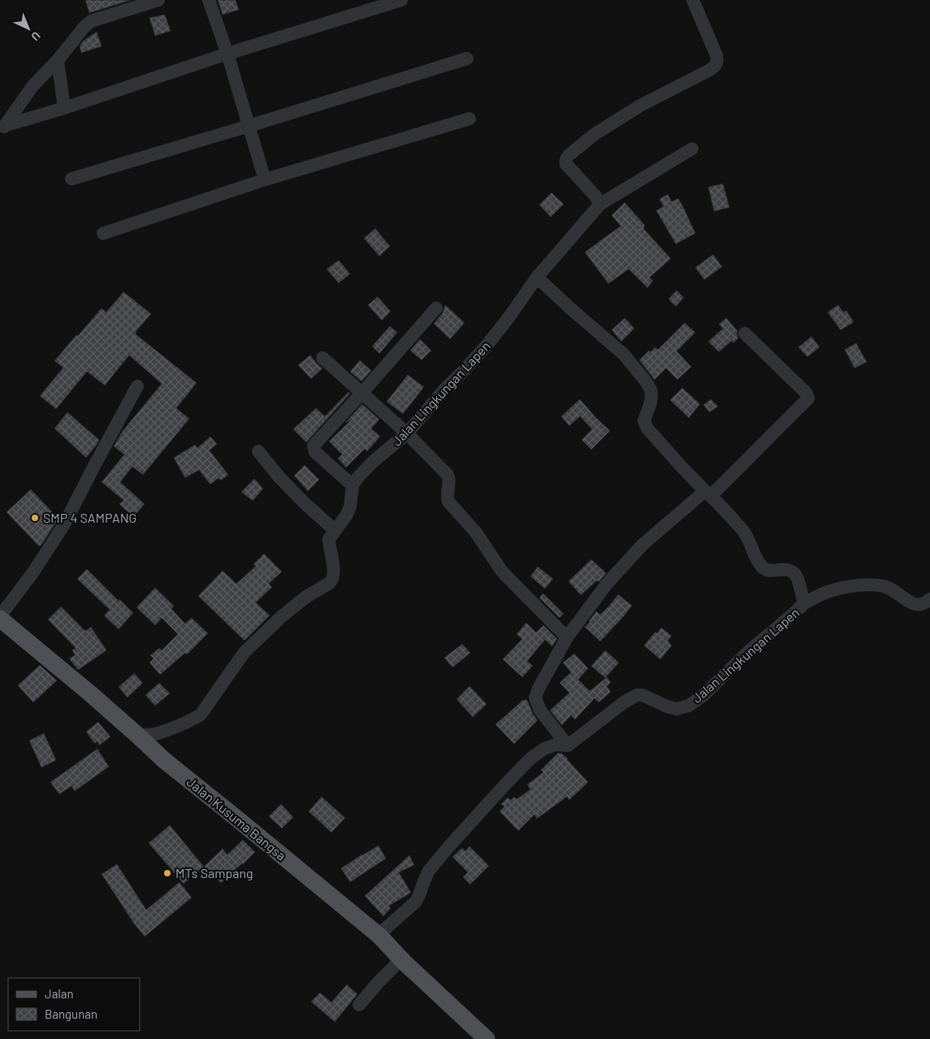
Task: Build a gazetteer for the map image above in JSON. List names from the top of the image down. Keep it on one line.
{"streets":{"main road":["Jalan Kusuma Bangsa"],"street":["Jalan Lingkungan Lapen"]},"places":["SMP 4 SAMPANG","MTs Sampang"],"legend":["Jalan","Bangunan"],"north":"bottom right"}
